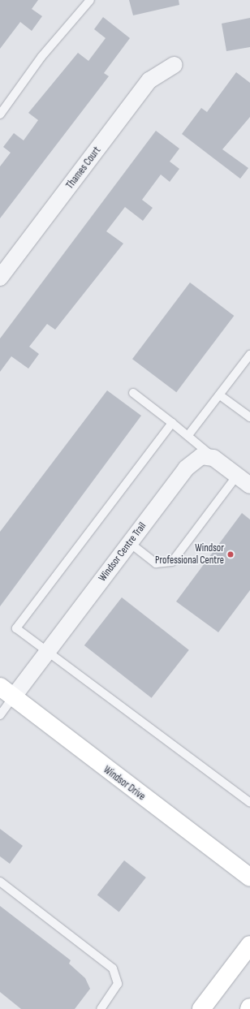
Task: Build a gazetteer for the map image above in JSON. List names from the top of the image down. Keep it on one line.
{"streets":{"street":["Thames Court","Windsor Centre Trail","Windsor Drive"]},"crossings":[["Windsor Centre Trail","Windsor Drive"]],"places":["Windsor Professional Centre"]}
